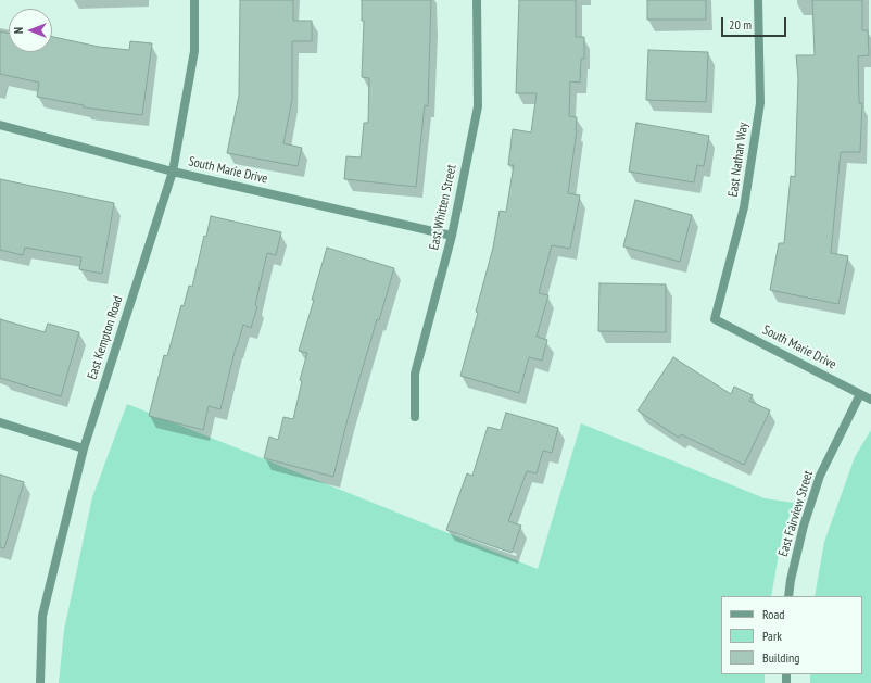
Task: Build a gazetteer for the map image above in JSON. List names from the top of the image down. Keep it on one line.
{"streets":{"street":["East Nathan Way","South Marie Drive","East Whitten Street","East Kempton Road","East Fairview Street"]},"crossings":[["East Nathan Way","South Marie Drive"],["South Marie Drive","East Whitten Street"],["South Marie Drive","East Kempton Road"],["South Marie Drive","East Fairview Street"]],"legend":["Road","Park","Building"],"scale_bar":"20 m","north":"left"}
